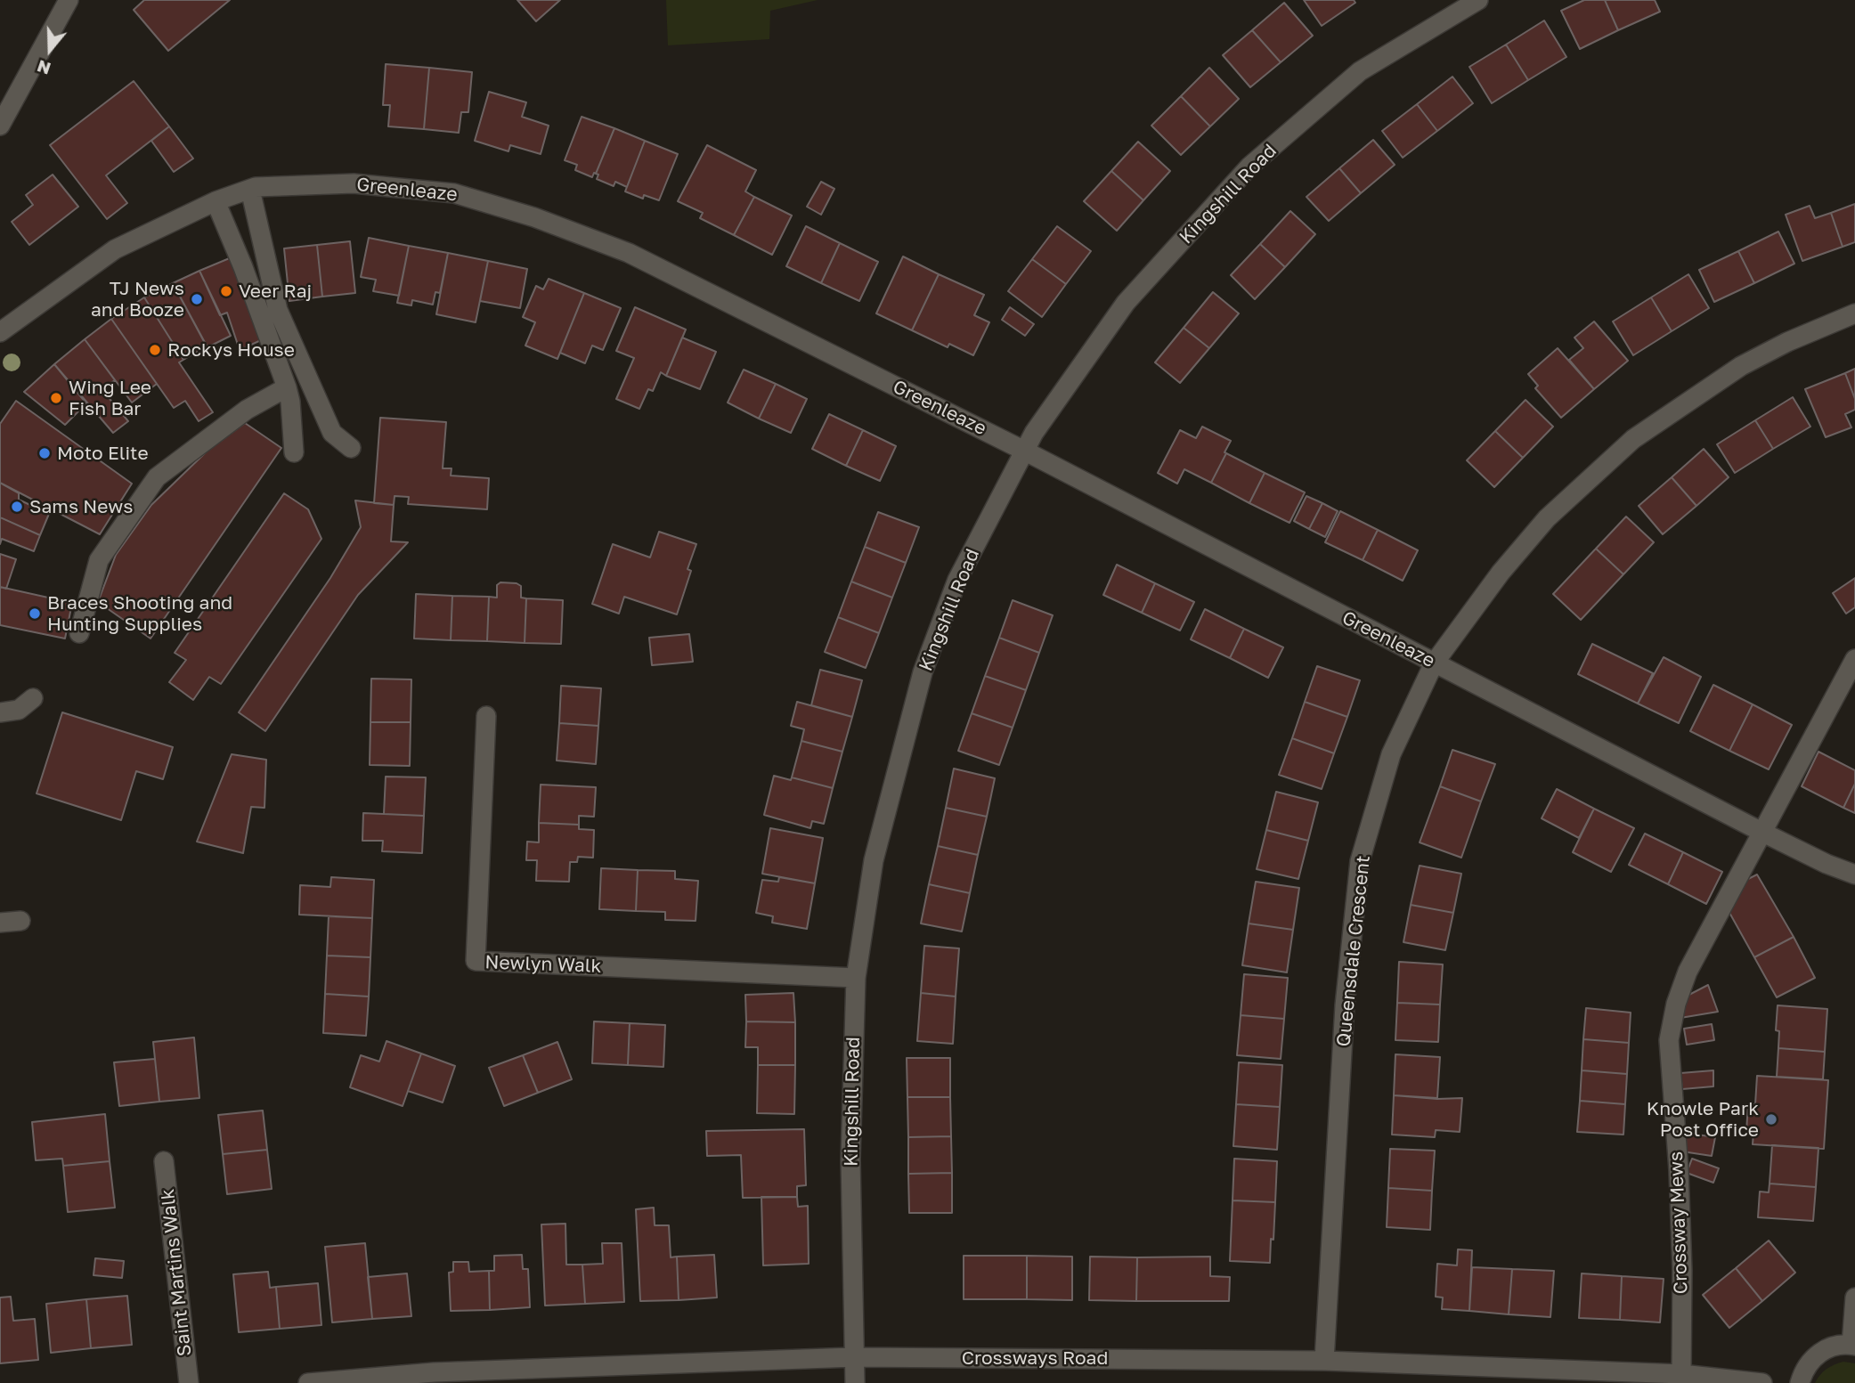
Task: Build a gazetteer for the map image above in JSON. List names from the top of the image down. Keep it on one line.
{"streets":{"street":["Greenleaze","Kingshill Road","Queensdale Crescent","Newlyn Walk","Crossway Mews","Saint Martins Walk","Crossways Road"]},"crossings":[["Greenleaze","Kingshill Road"],["Greenleaze","Queensdale Crescent"],["Greenleaze","Crossway Mews"],["Kingshill Road","Newlyn Walk"],["Kingshill Road","Crossways Road"],["Queensdale Crescent","Crossways Road"],["Crossway Mews","Crossways Road"]],"places":["Veer Raj","TJ News and Booze","Rockys House","Wing Lee Fish Bar","Moto Elite","Sams News","Braces Shooting and Hunting Supplies","Knowle Park Post Office"],"north":"bottom"}
